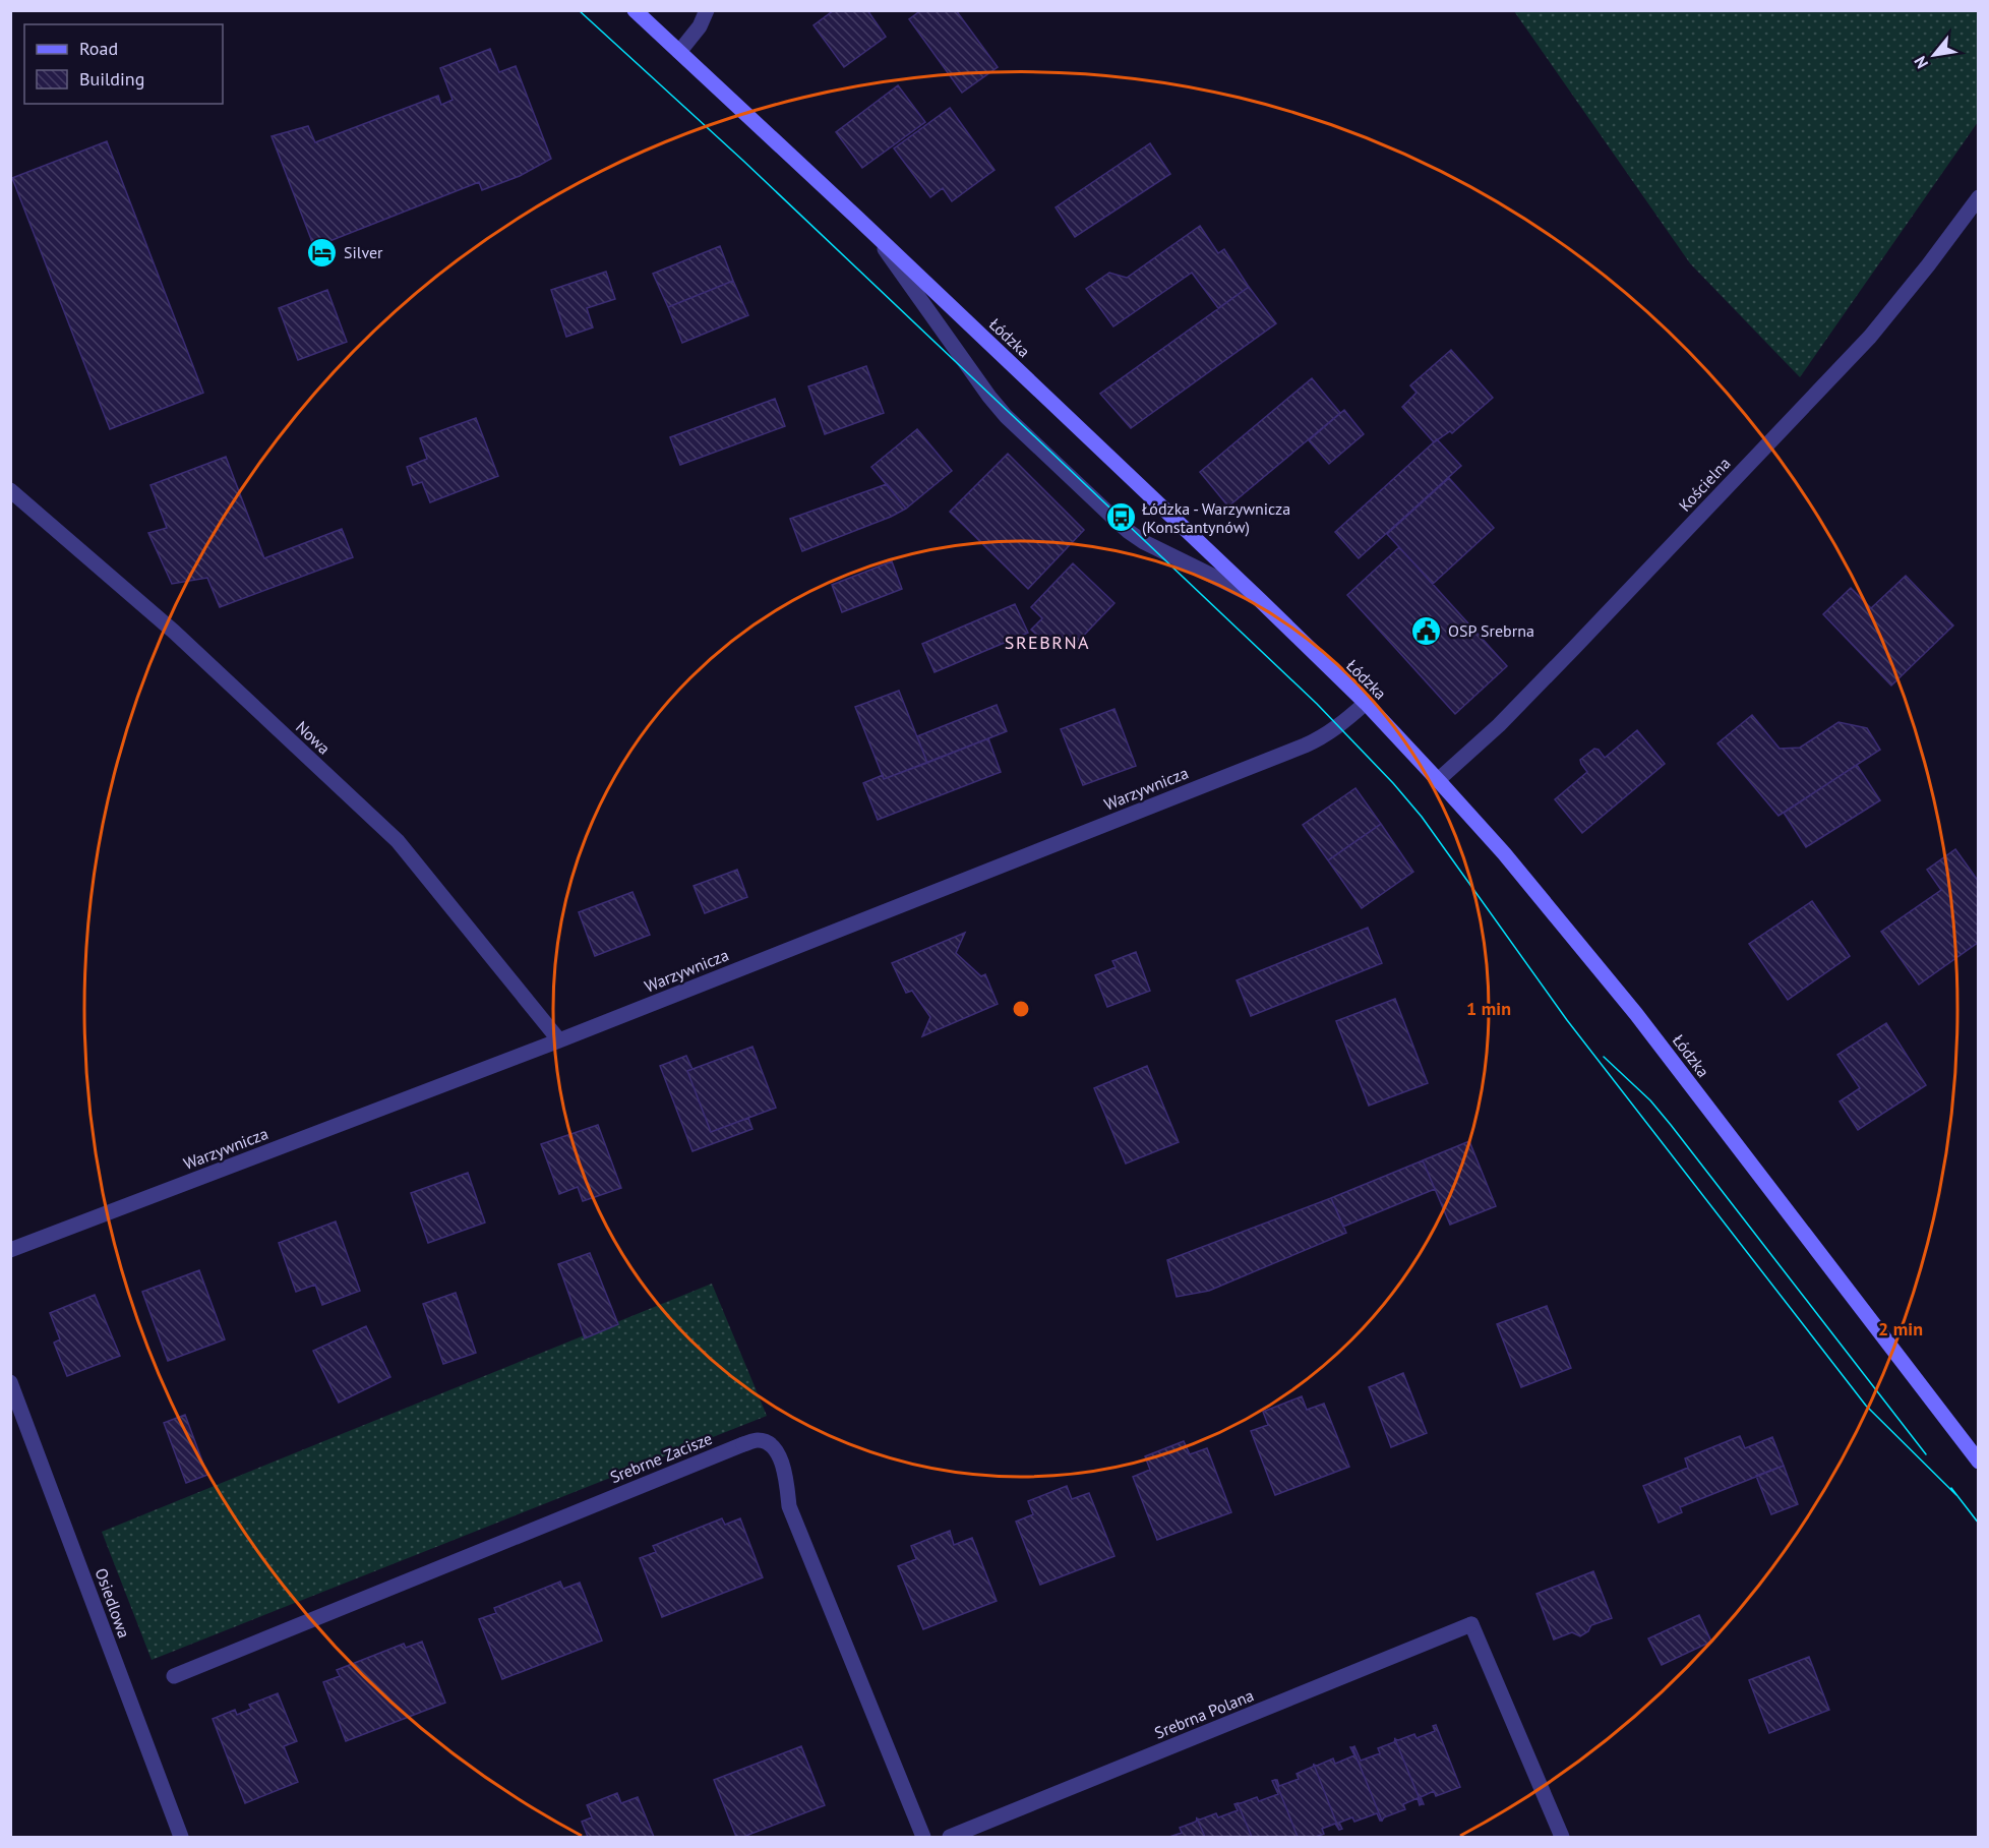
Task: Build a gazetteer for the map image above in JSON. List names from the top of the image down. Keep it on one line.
{"streets":{"main road":["Łódzka"],"street":["Kościelna","Nowa","Warzywnicza","Srebrne Zacisze","Osiedlowa","Srebrna Polana"]},"crossings":[["Łódzka","Kościelna"],["Łódzka","Warzywnicza"],["Nowa","Warzywnicza"]],"districts":["SREBRNA"],"places":{"hotel":["Silver"],"bus stop":["Łódzka - Warzywnicza (Konstantynów)"],"public building":["OSP Srebrna"]},"legend":["Road","Building"],"north":"bottom left","rings":["1 min","2 min"]}
